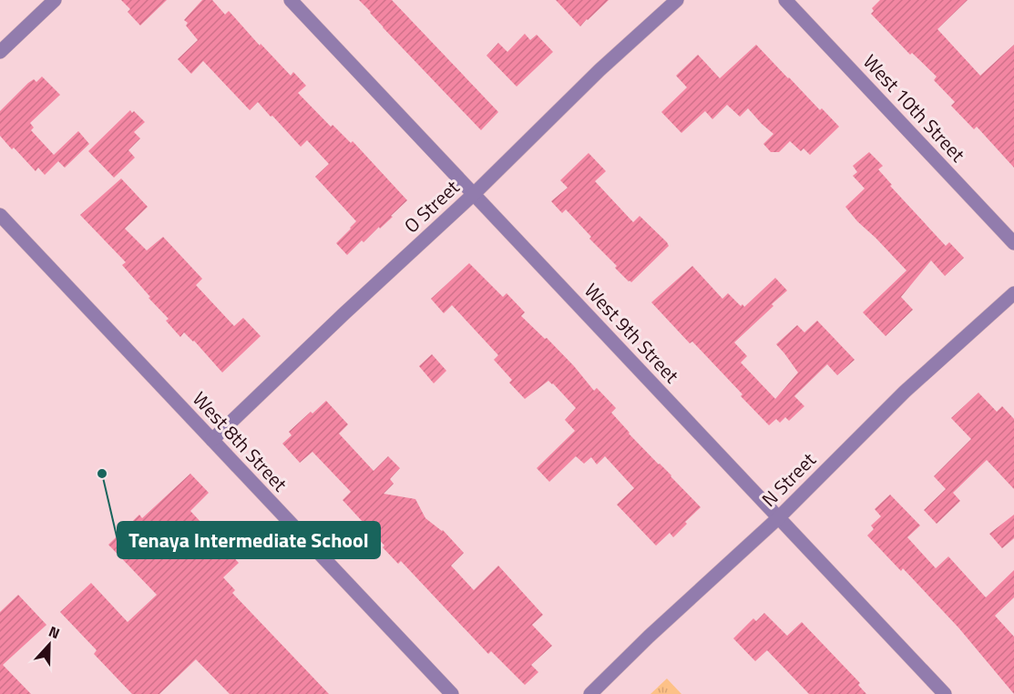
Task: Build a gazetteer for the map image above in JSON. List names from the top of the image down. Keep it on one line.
{"streets":{"street":["West 10th Street","O Street","West 9th Street","West 8th Street","N Street"]},"crossings":[["O Street","West 9th Street"],["O Street","West 8th Street"],["West 9th Street","N Street"]],"places":["Tenaya Intermediate School"],"north":"top"}
